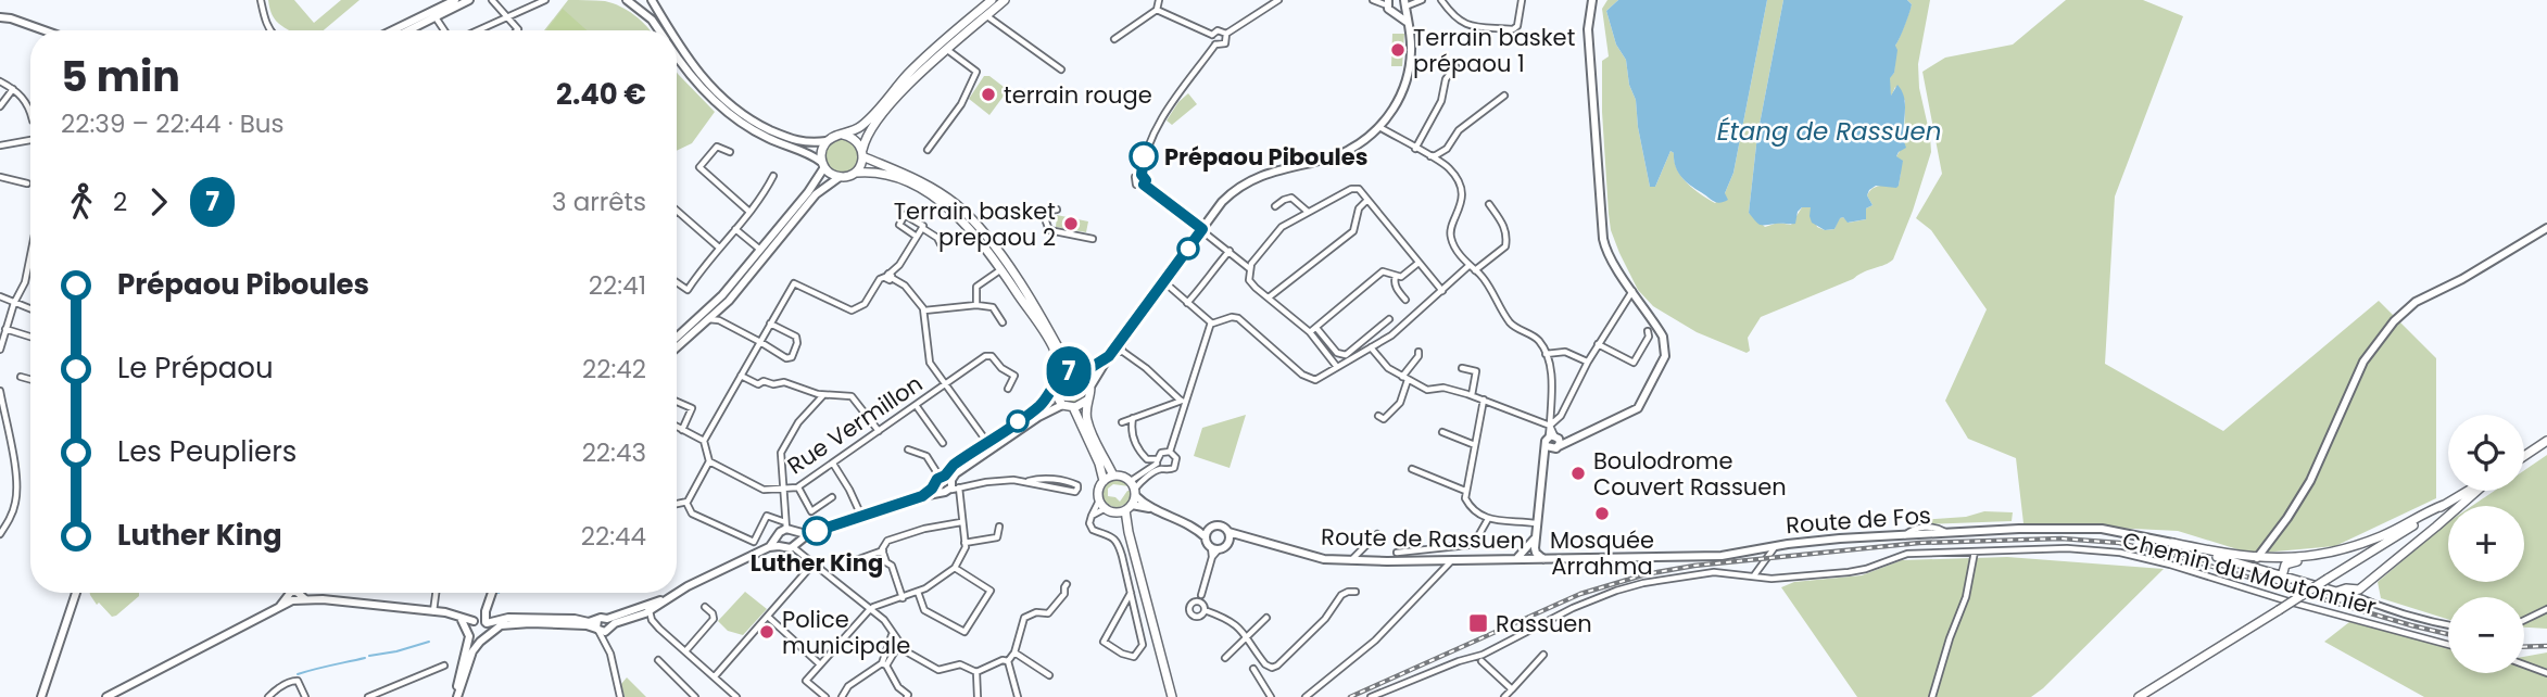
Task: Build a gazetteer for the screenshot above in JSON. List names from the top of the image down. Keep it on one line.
{"streets":{"main road":["Route de Fos","Route de Rassuen"],"street":["Rue Vermillon","Chemin du Moutonnier"]},"crossings":[["Route de Fos","Route de Rassuen"]],"water":["Étang de Rassuen"],"places":{"other":["Terrain basket prépaou 1","terrain rouge","Prépaou Piboules","Terrain basket prepaou 2","Boulodrome Couvert Rassuen","Mosquée Arrahma","Luther King","Police municipale"],"transit":["Rassuen"]},"lines":["bus line 7"],"page":{"on_map":"7","heading":["5 min","22:39 – 22:44 · Bus","2.40 €"],"legs":["2","7","3 arrêts"],"list":[{"name":"Prépaou Piboules","value":"22:41"},{"name":"Le Prépaou","value":"22:42"},{"name":"Les Peupliers","value":"22:43"},{"name":"Luther King","value":"22:44"}],"map_buttons":["+","−"]}}
